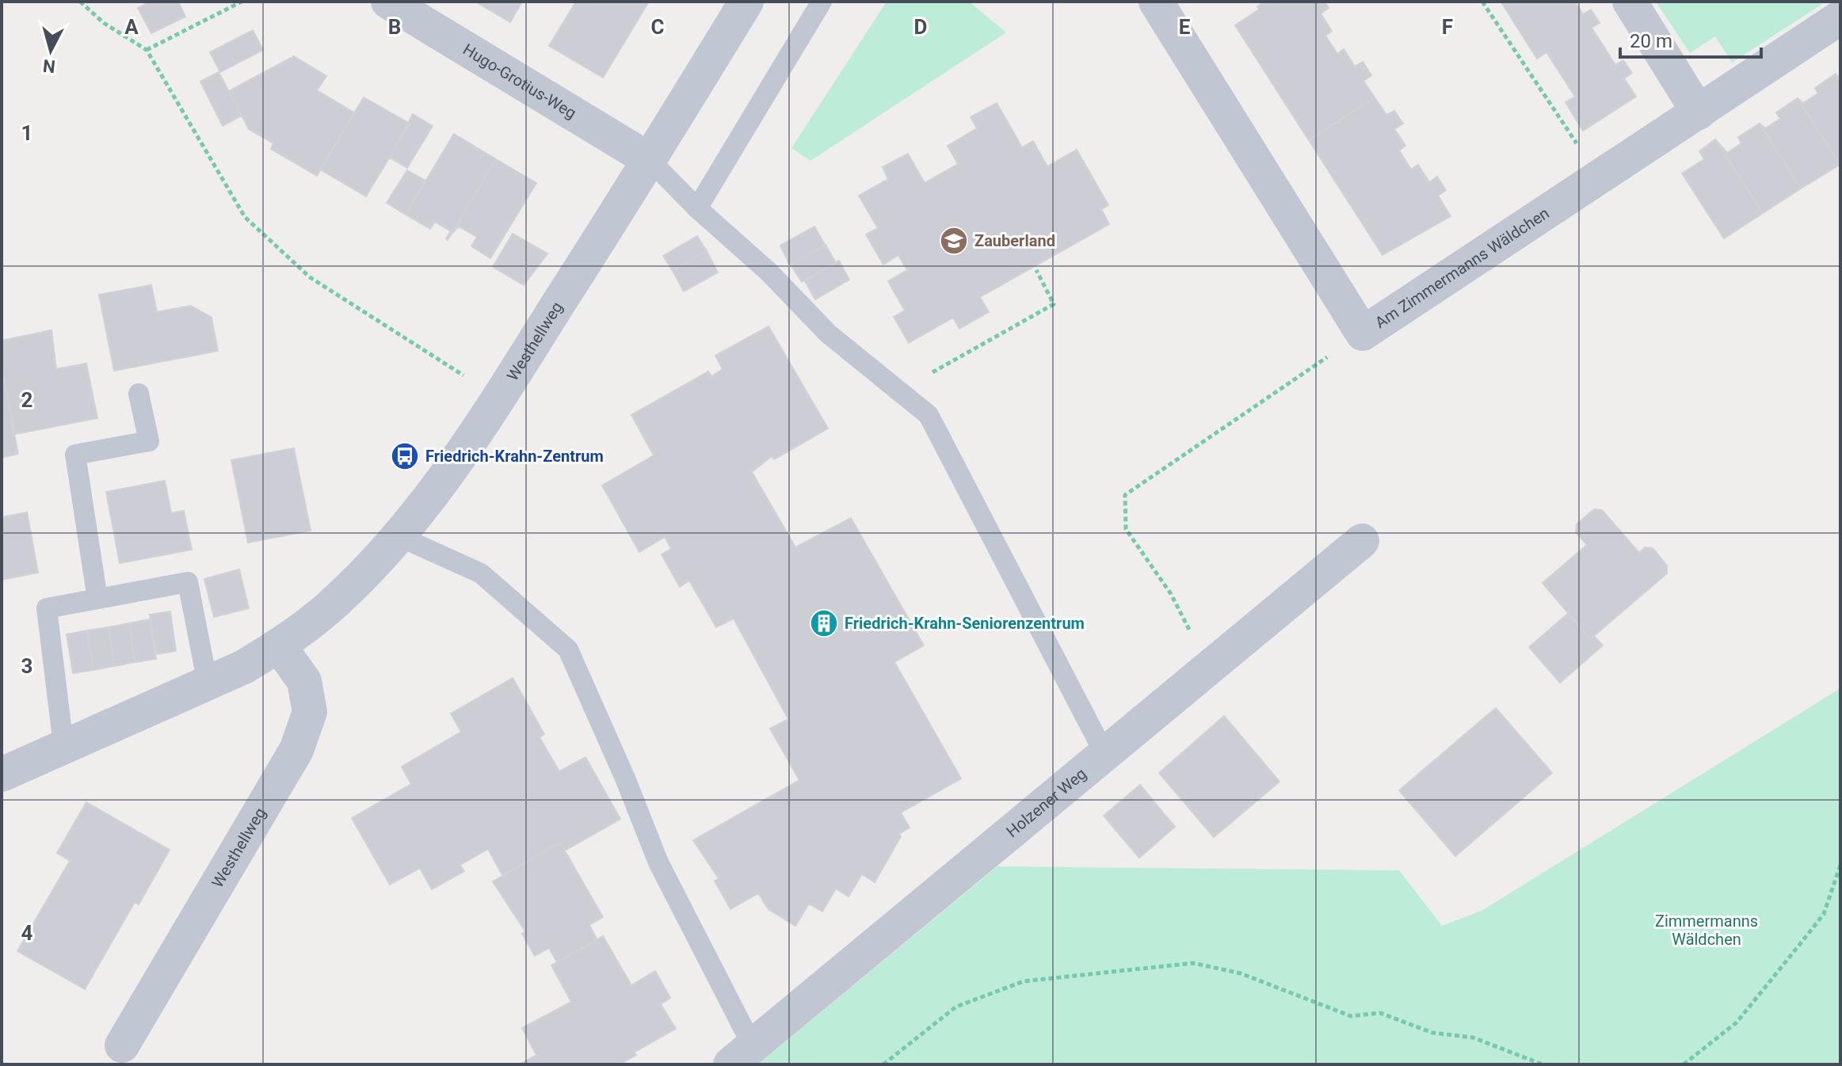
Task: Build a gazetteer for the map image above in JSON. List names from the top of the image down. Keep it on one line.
{"streets":{"street":["Hugo-Grotius-Weg","Am Zimmermanns Wäldchen","Westhellweg","Holzener Weg"]},"crossings":[["Hugo-Grotius-Weg","Westhellweg"]],"parks":["Zimmermanns Wäldchen"],"places":{"school or university":["Zauberland"],"bus stop":["Friedrich-Krahn-Zentrum"],"building":["Friedrich-Krahn-Seniorenzentrum"]},"scale_bar":"20 m","north":"bottom","grid":{"columns":["A","B","C","D","E","F"],"rows":["1","2","3","4"]}}
